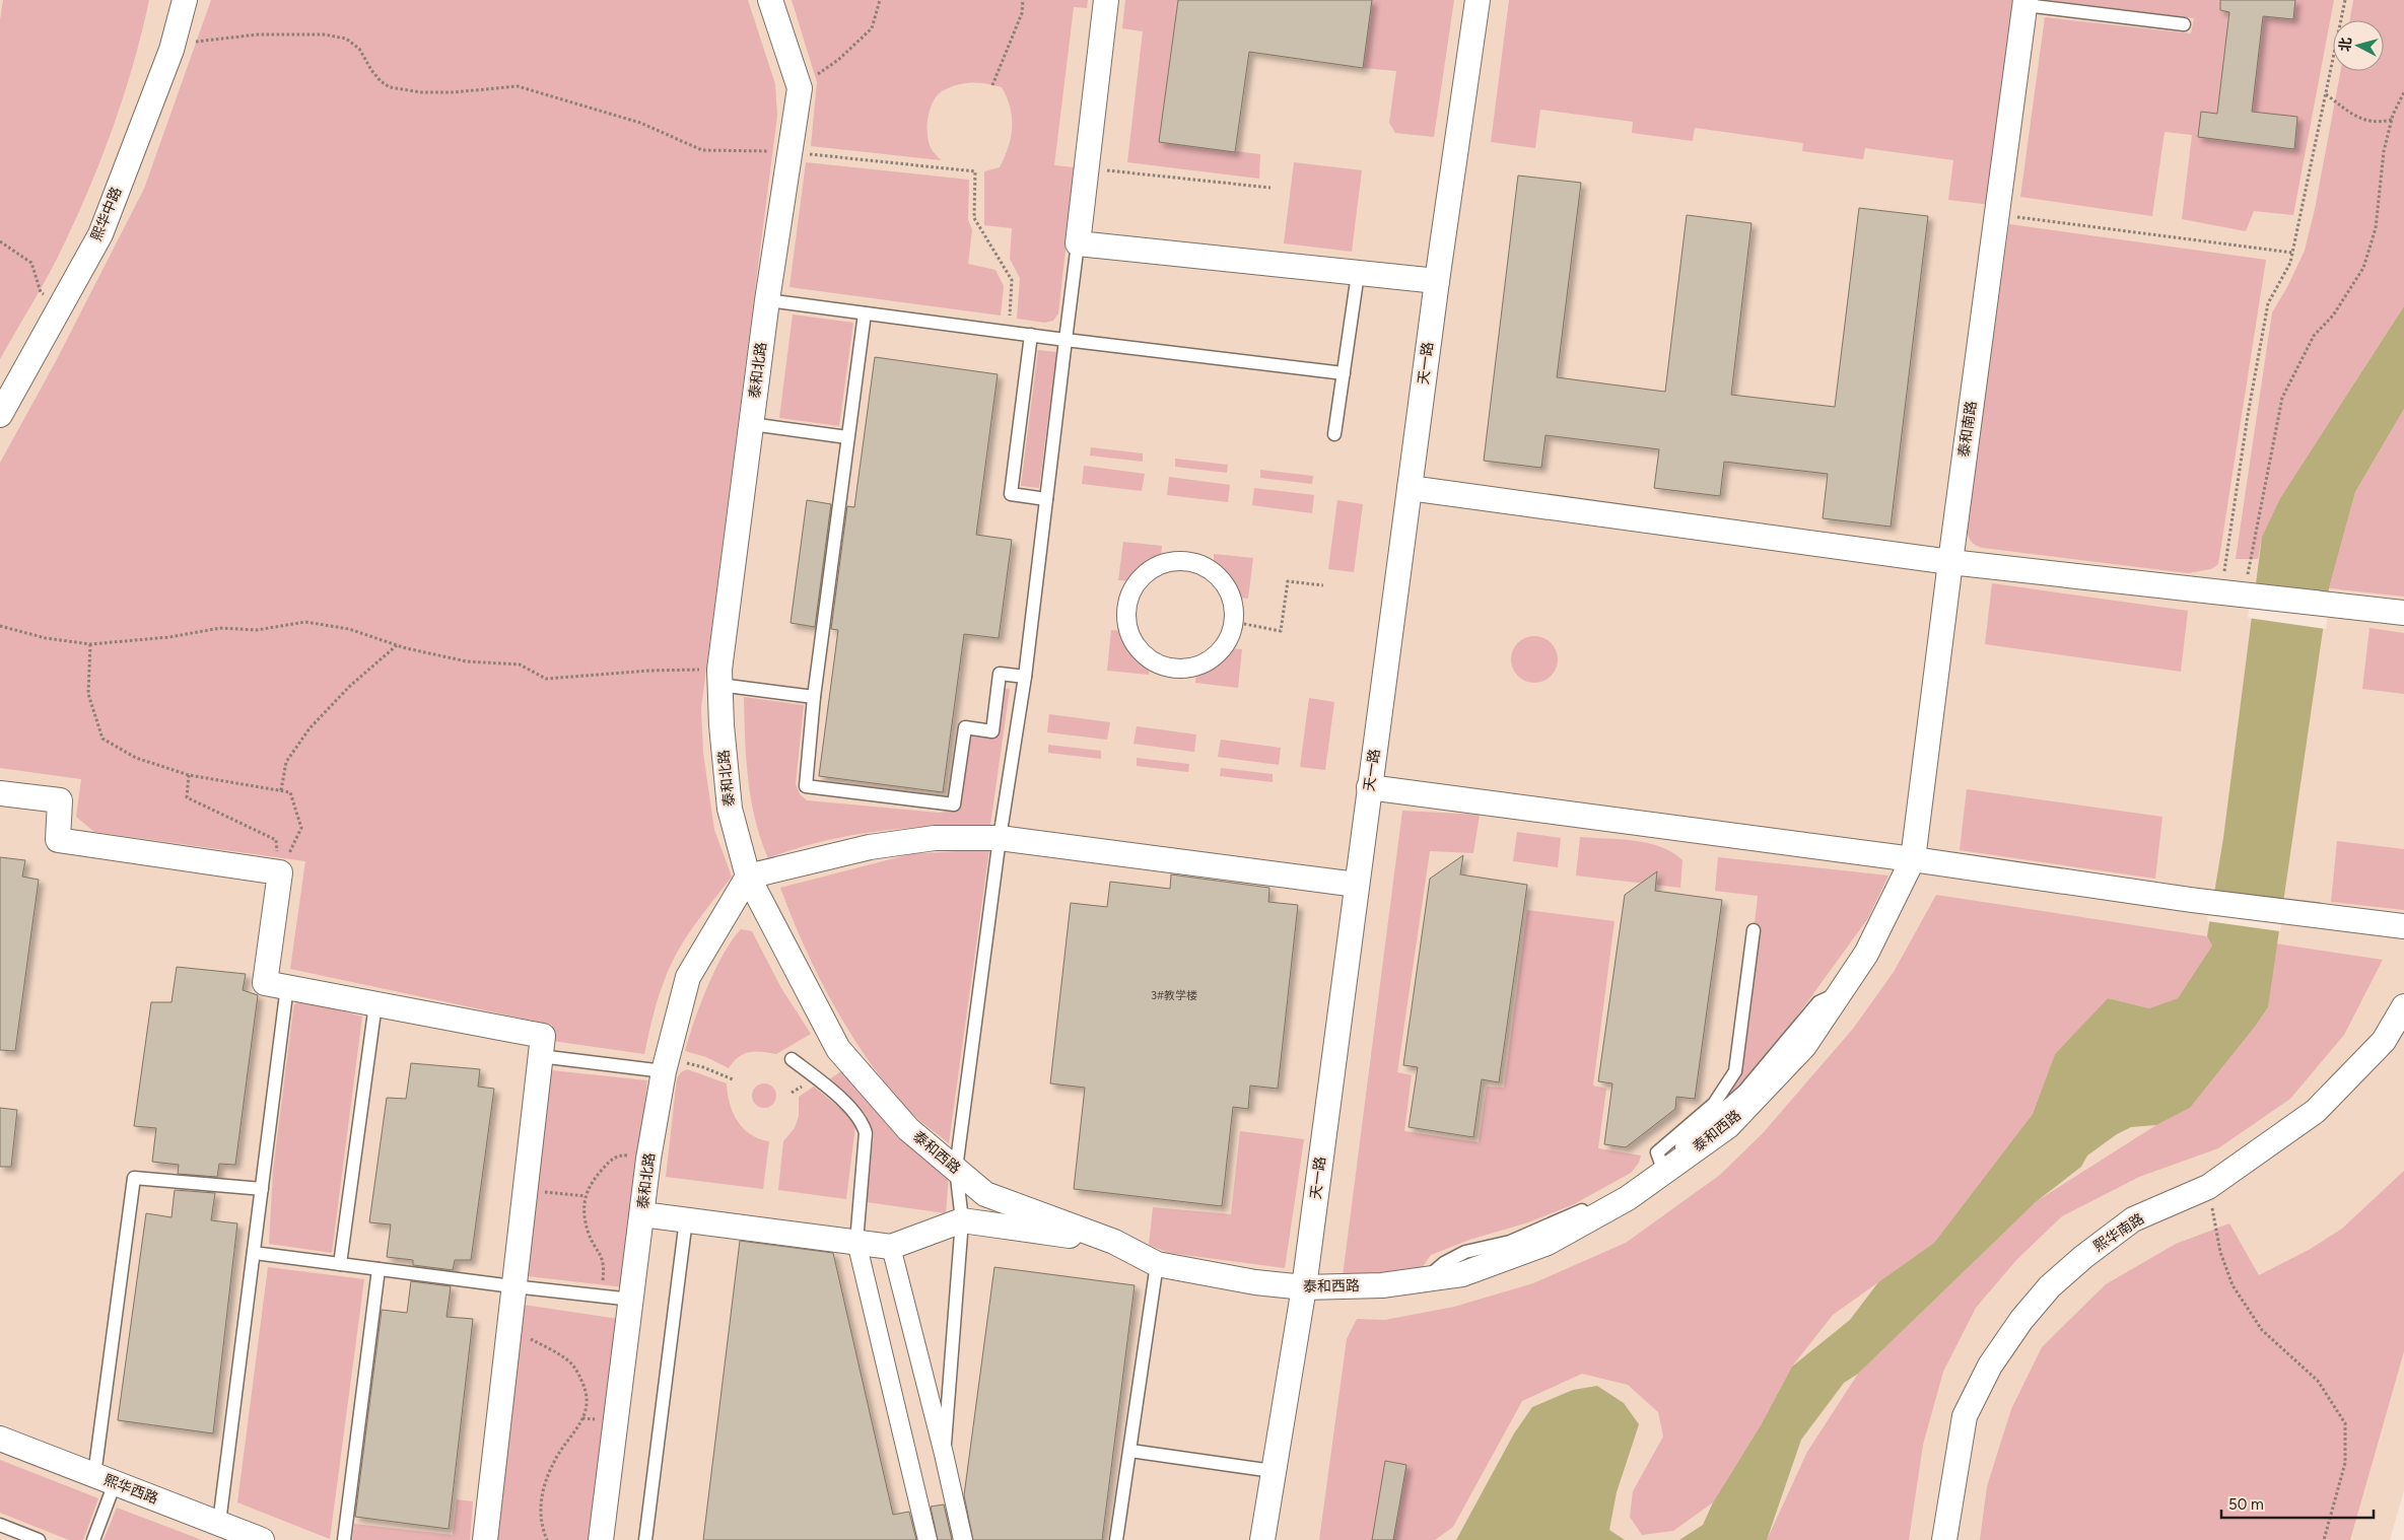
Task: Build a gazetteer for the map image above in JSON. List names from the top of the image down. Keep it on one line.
{"streets":{"street":["熙华中路","天一路","泰和北路","泰和南路","泰和西路","熙华南路","熙华西路"]},"crossings":[["天一路","泰和西路"],["泰和北路","泰和西路"],["泰和南路","泰和西路"]],"house_numbers":["3#教学楼"],"scale_bar":"50 m","north":"left"}
